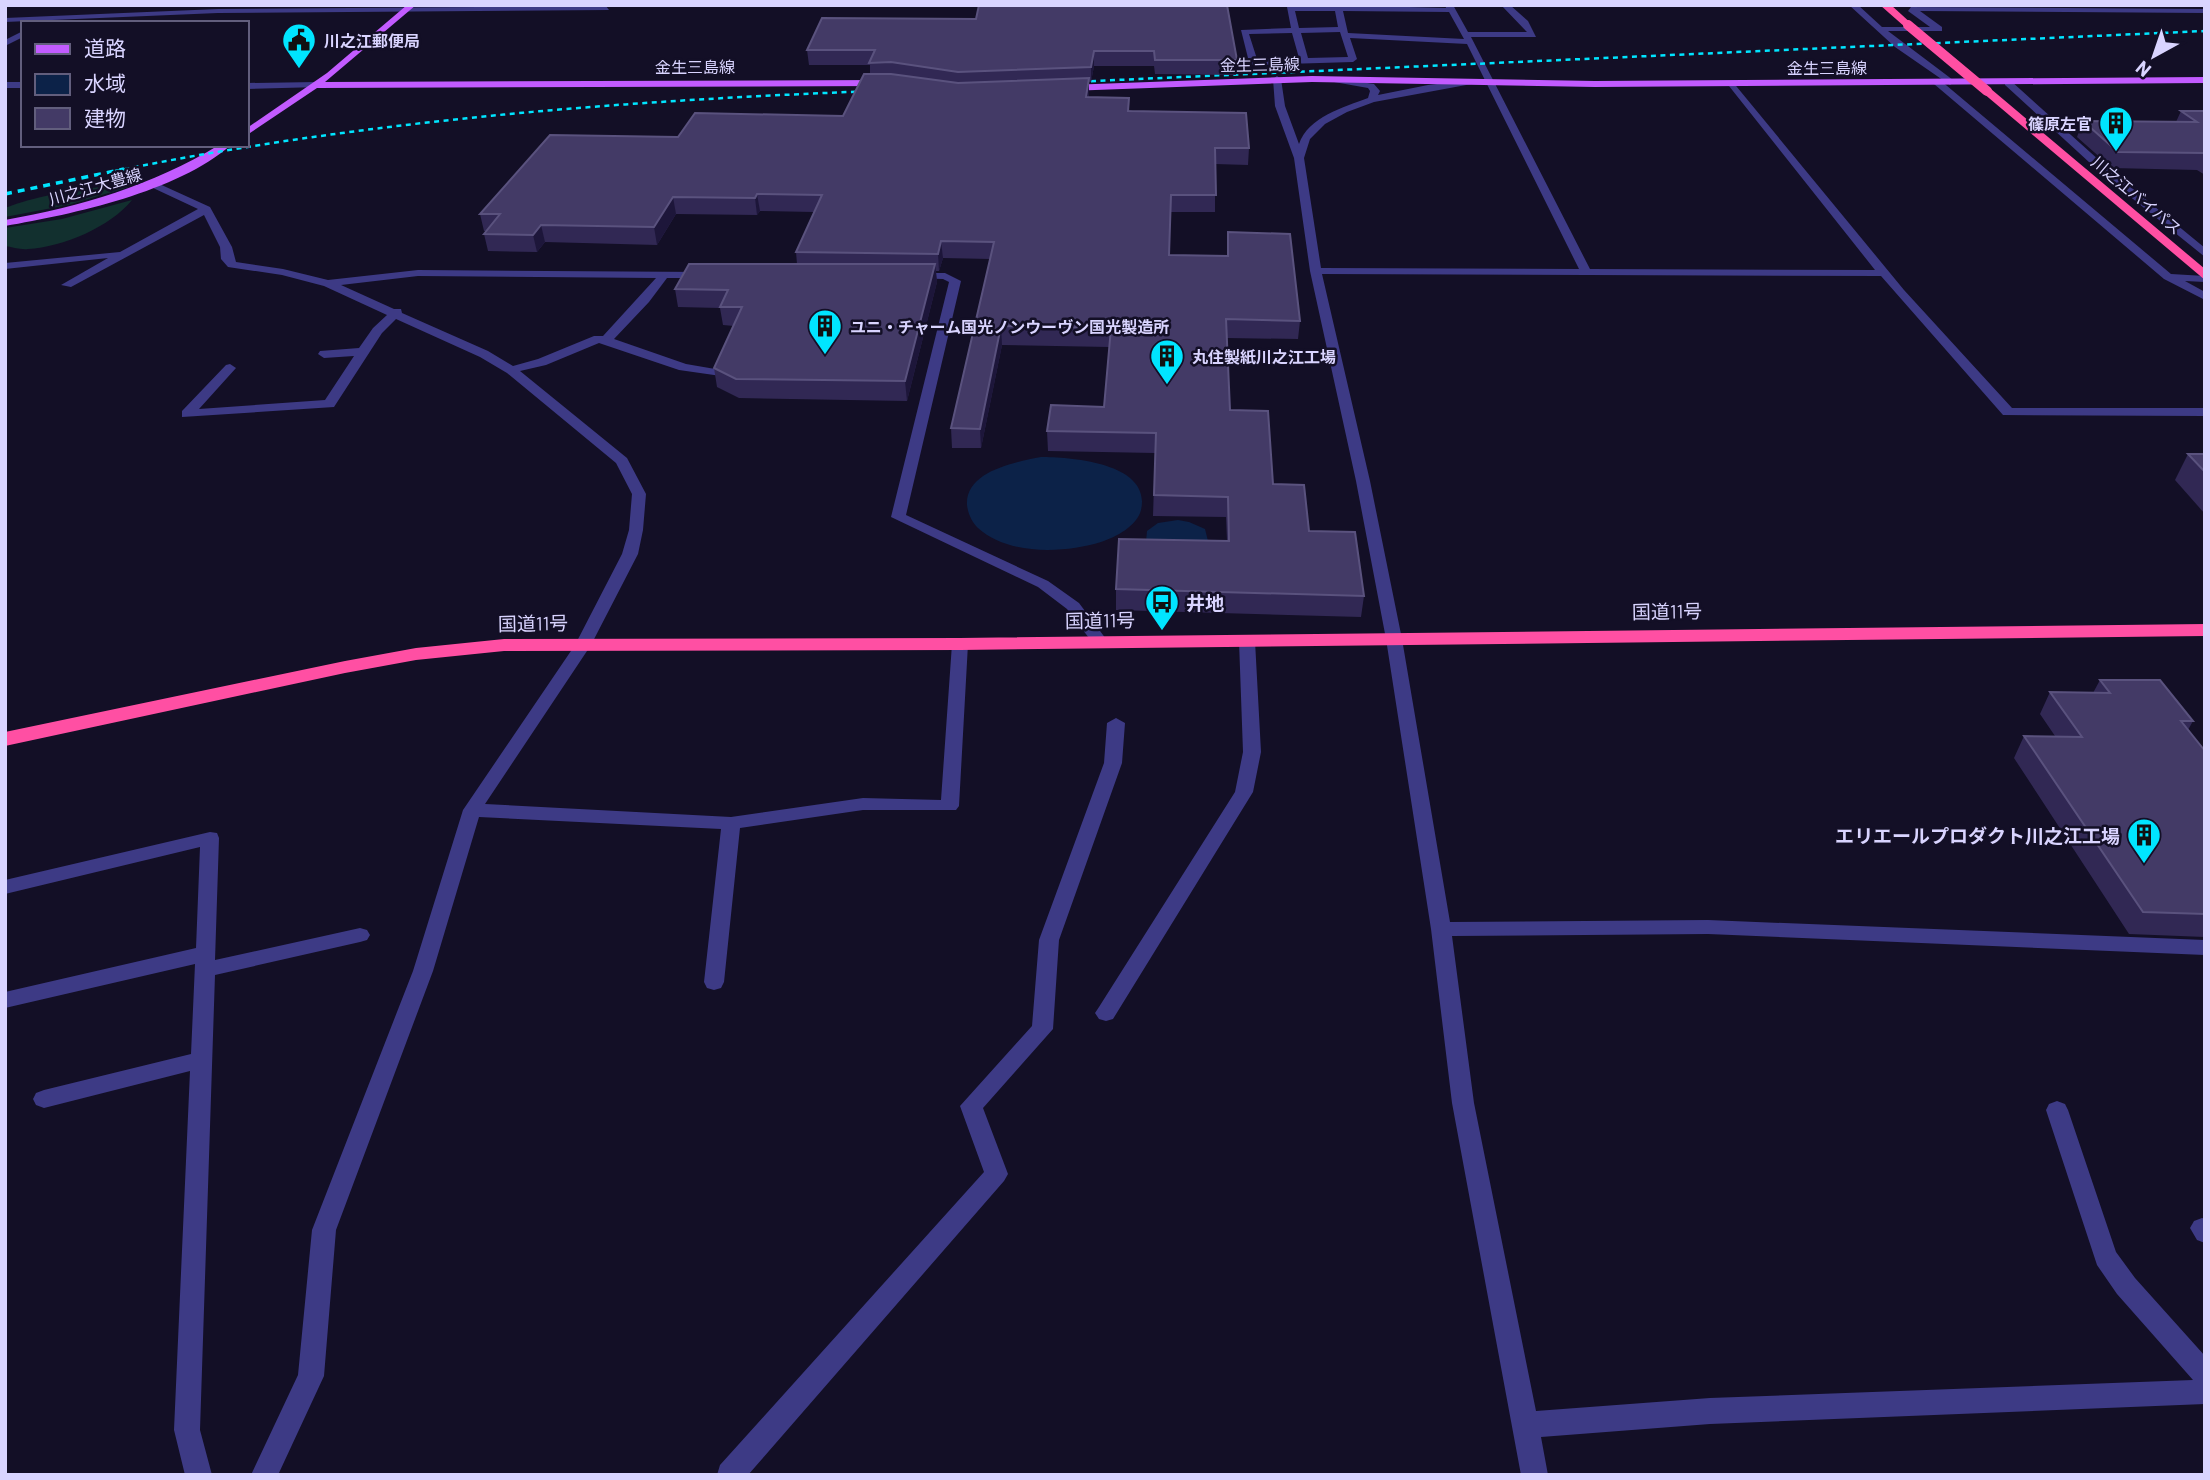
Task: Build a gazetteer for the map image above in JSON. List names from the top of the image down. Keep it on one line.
{"streets":{"highway":["川之江バイパス","国道11号"],"main road":["金生三島線","川之江大豊線"]},"places":{"public building":["川之江郵便局"],"building":["篠原左官","ユニ・チャーム国光ノンウーヴン国光製造所","丸住製紙川之江工場","エリエールプロダクト川之江工場"],"bus stop":["井地"]},"legend":["道路","水域","建物"],"north":"bottom left"}
